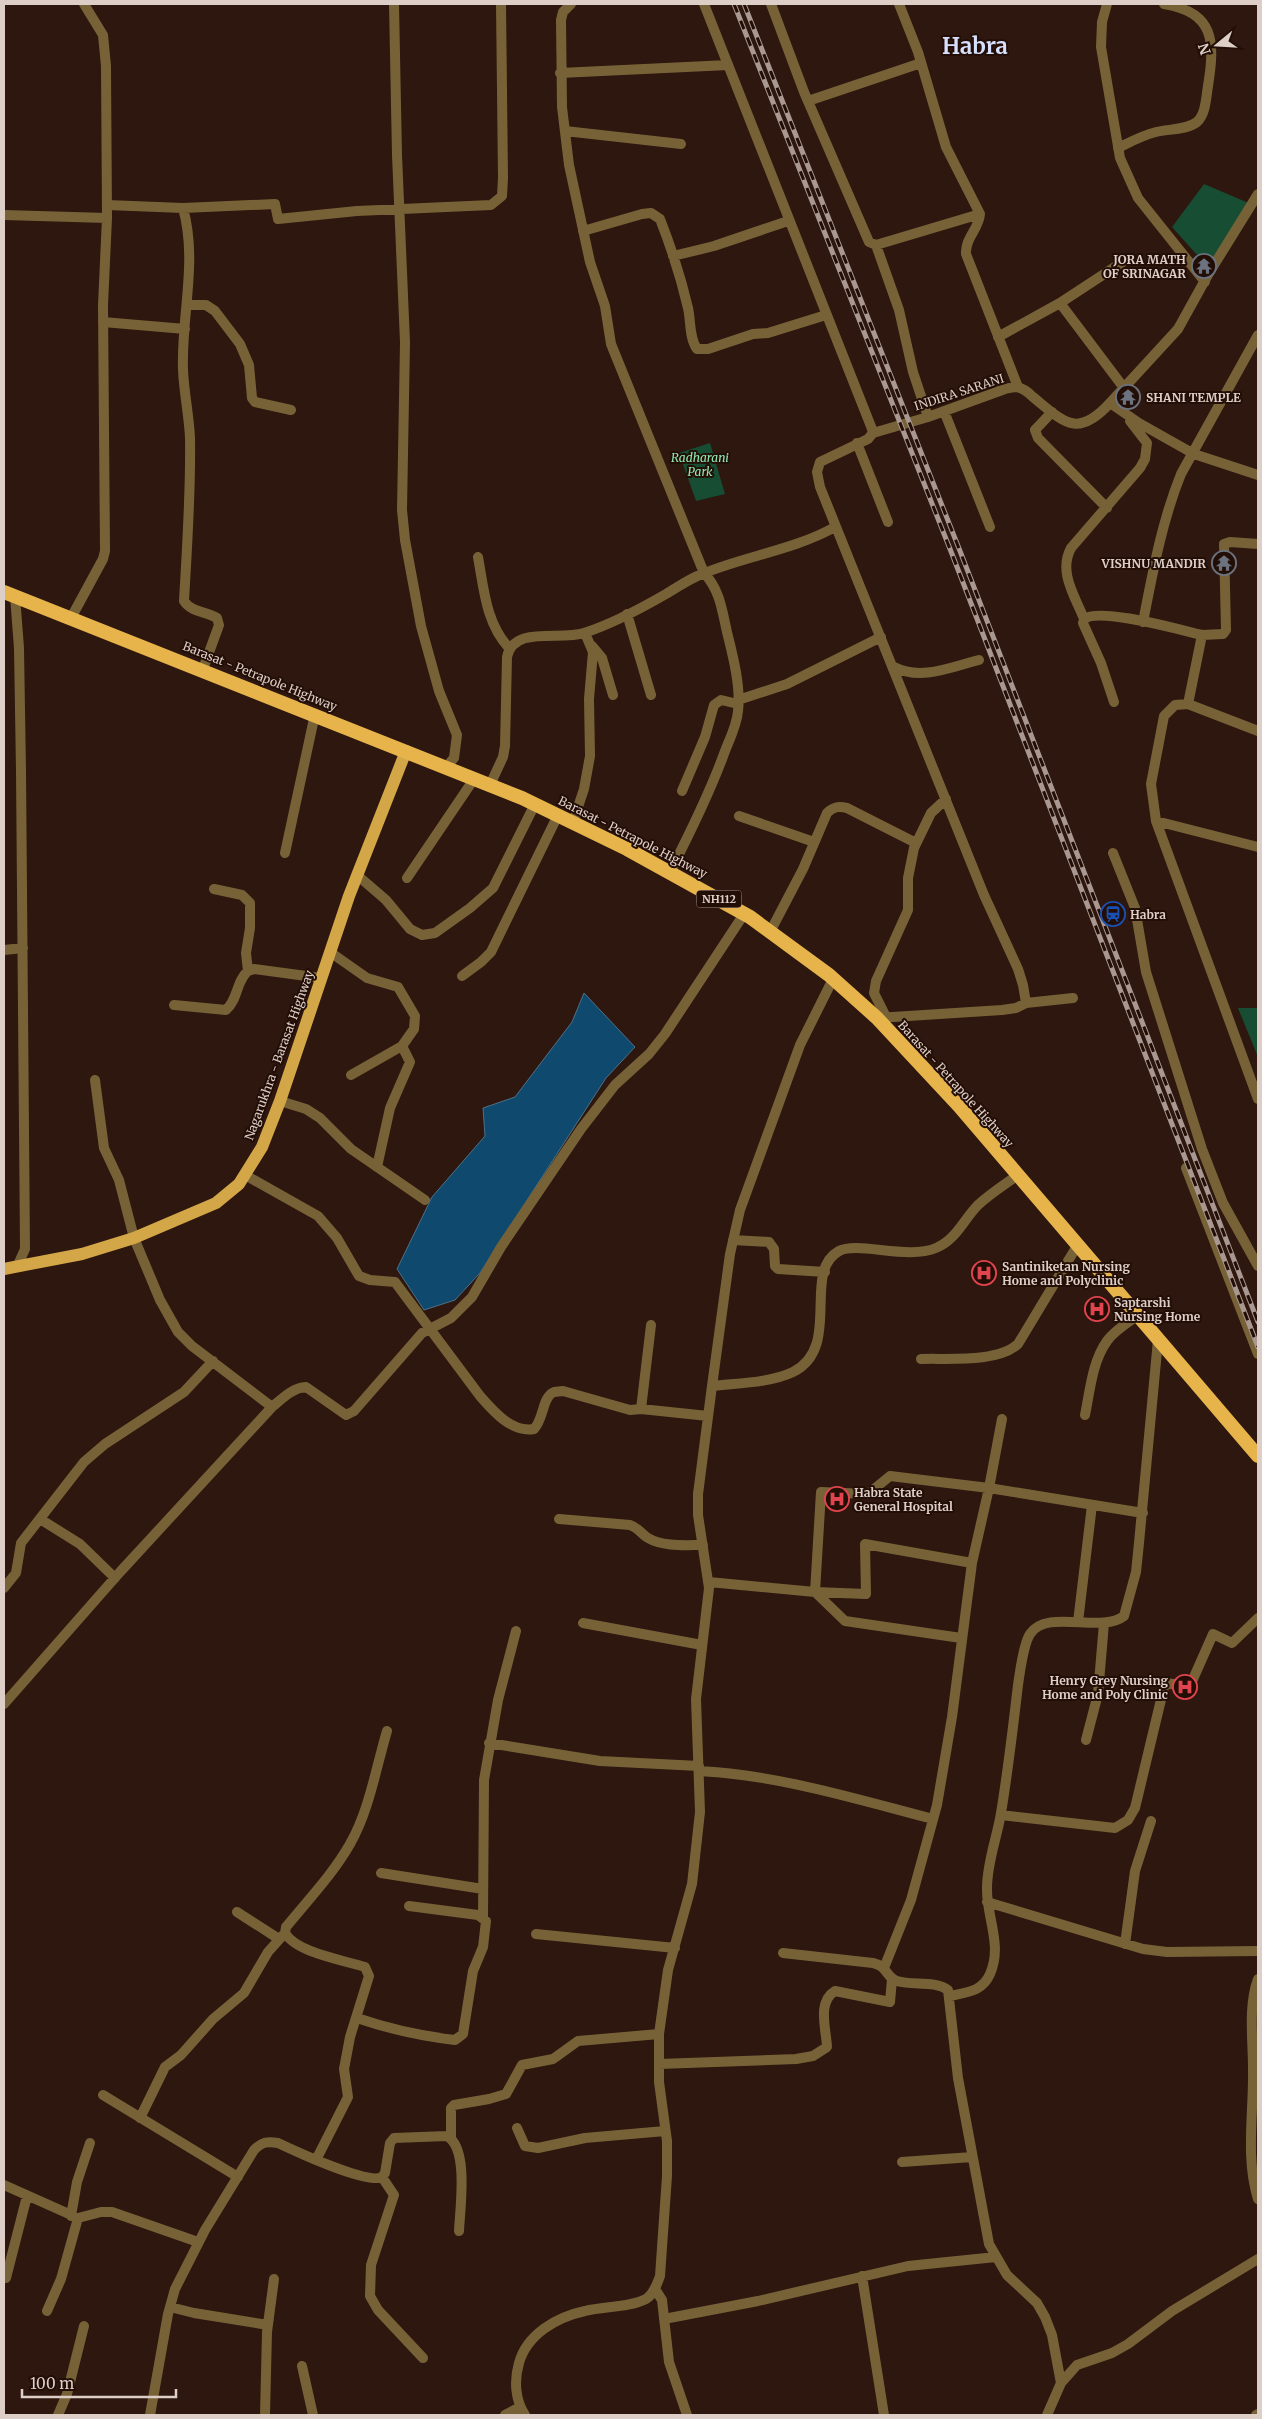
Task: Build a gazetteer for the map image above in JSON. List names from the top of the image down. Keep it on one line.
{"streets":{"highway":["Barasat - Petrapole Highway","NH112"],"main road":["Nagarukhra - Barasat Highway"],"street":["INDIRA SARANI"]},"crossings":[["Barasat - Petrapole Highway","Nagarukhra - Barasat Highway"]],"districts":["Habra"],"parks":["Radharani Park"],"places":{"temple":["JORA MATH OF SRINAGAR","SHANI TEMPLE","VISHNU MANDIR"],"station":["Habra"],"hospital":["Santiniketan Nursing Home and Polyclinic","Saptarshi Nursing Home","Habra State General Hospital","Henry Grey Nursing Home and Poly Clinic"]},"scale_bar":"100 m","north":"left"}
